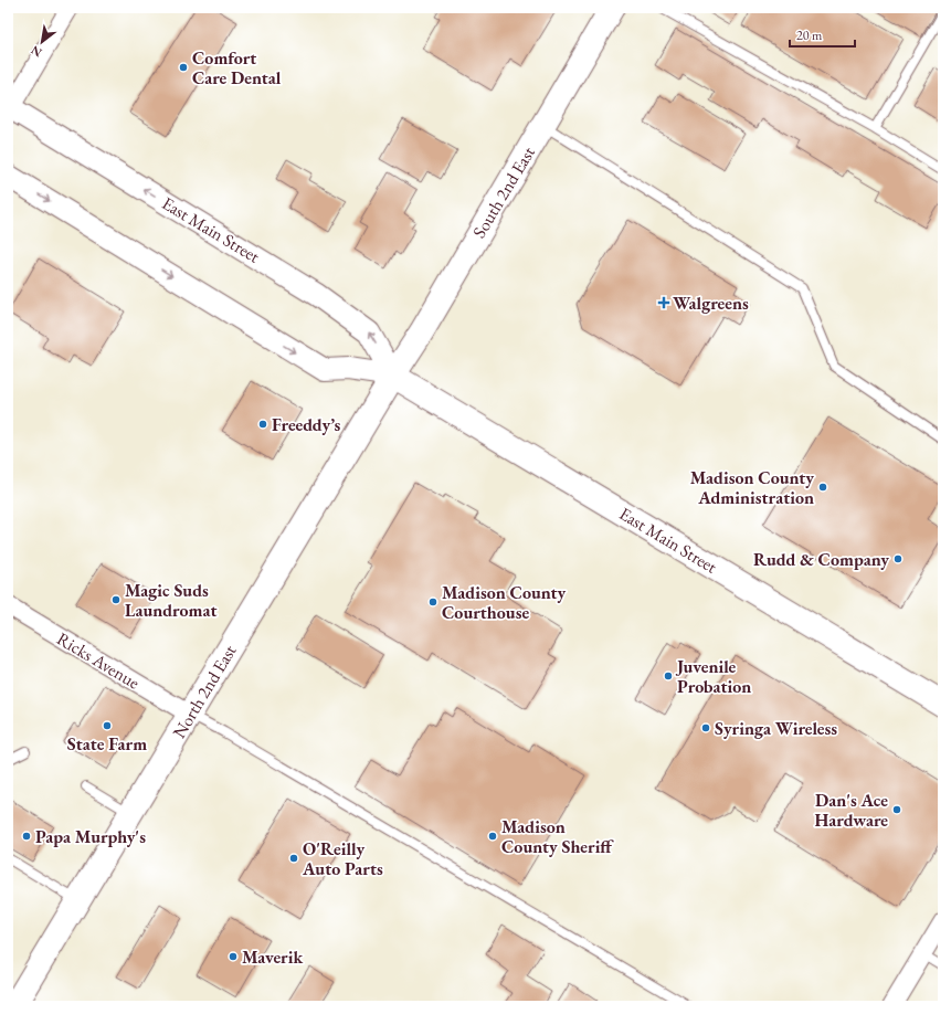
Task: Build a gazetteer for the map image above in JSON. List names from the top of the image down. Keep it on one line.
{"streets":{"main road":["South 2nd East","East Main Street","North 2nd East"],"street":["Ricks Avenue"]},"crossings":[["South 2nd East","East Main Street"],["South 2nd East","North 2nd East"],["East Main Street","North 2nd East"],["Ricks Avenue","North 2nd East"]],"places":{"other":["Comfort Care Dental","Freeddy’s","Madison County Administration","Rudd & Company","Magic Suds Laundromat","Madison County Courthouse","Juvenile Probation","State Farm","Syringa Wireless","Dan's Ace Hardware","Papa Murphy's","Madison County Sheriff","O'Reilly Auto Parts","Maverik"],"health":["Walgreens"]},"scale_bar":"20 m","north":"bottom left"}
